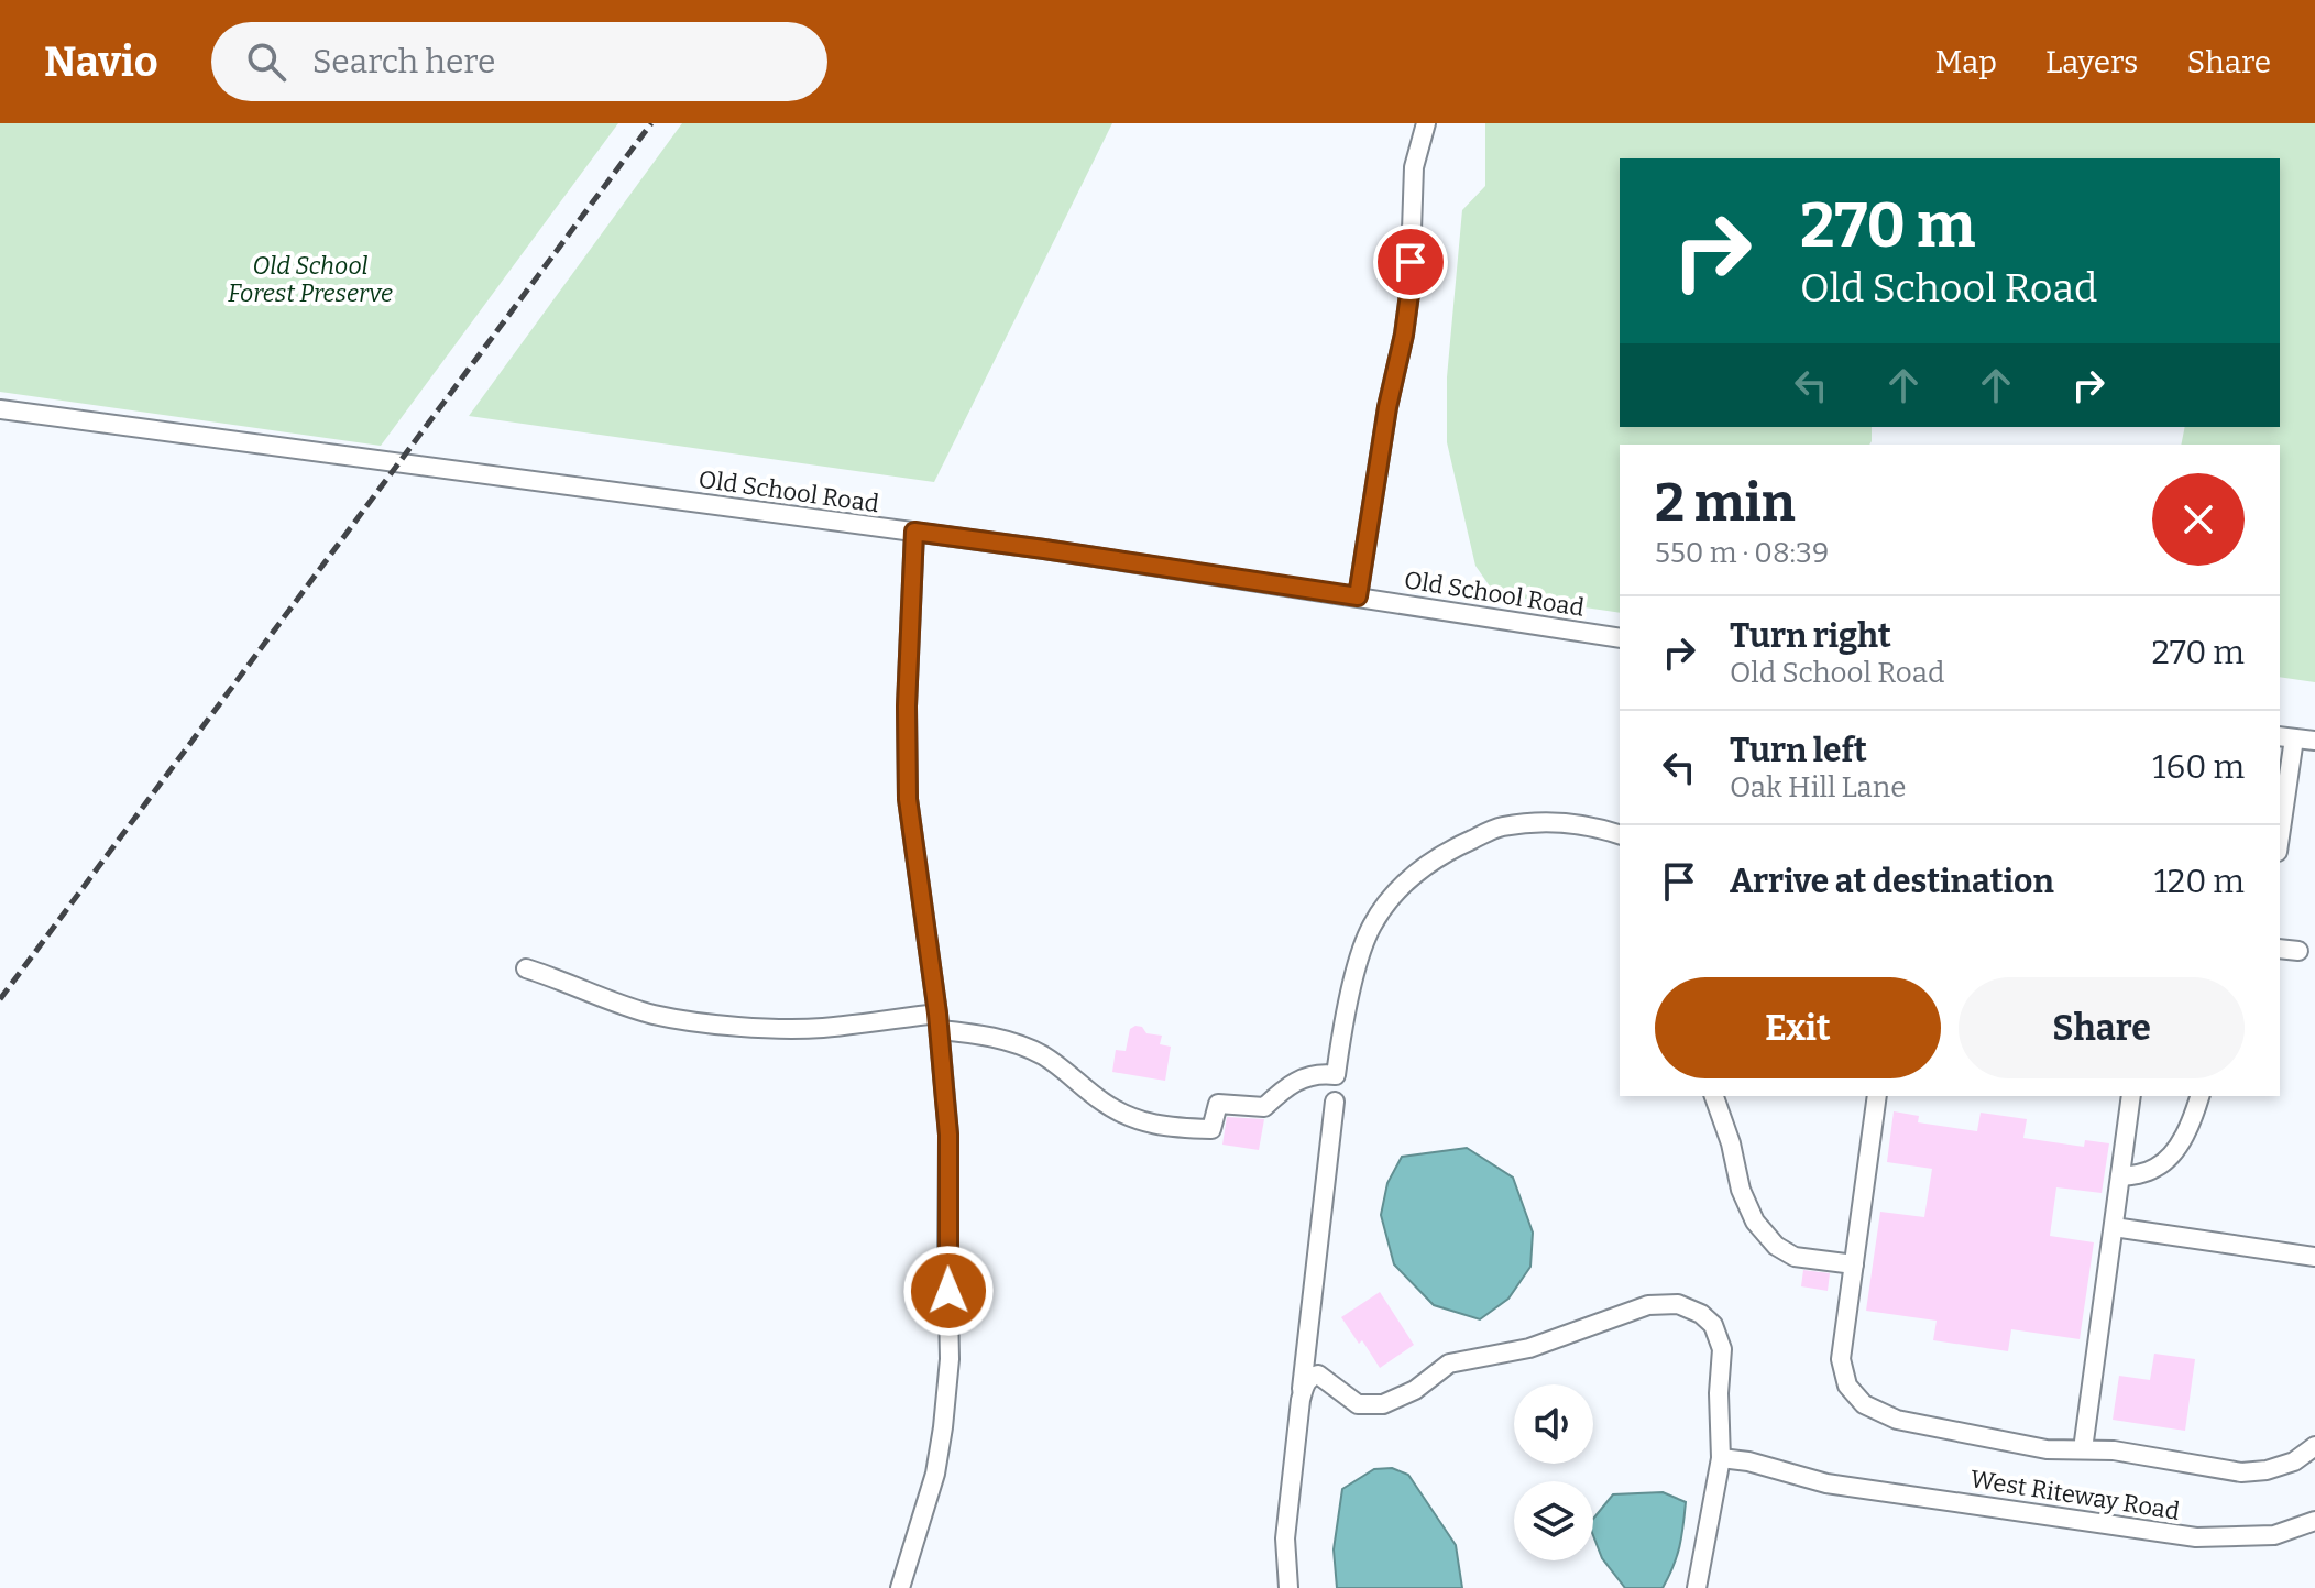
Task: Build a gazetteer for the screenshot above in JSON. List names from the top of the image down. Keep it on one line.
{"streets":{"street":["Old School Road","West Riteway Road"]},"parks":["Old School Forest Preserve"],"page":{"header":"Navio","search":"Search here","nav":["Map","Layers","Share"],"turn":["270 m","Old School Road"],"heading":["2 min","550 m · 08:39"],"list":[{"name":"Turn right","note":"Old School Road","value":"270 m"},{"name":"Turn left","note":"Oak Hill Lane","value":"160 m"},{"name":"Arrive at destination","value":"120 m"}],"buttons":["Exit","Share"]}}
